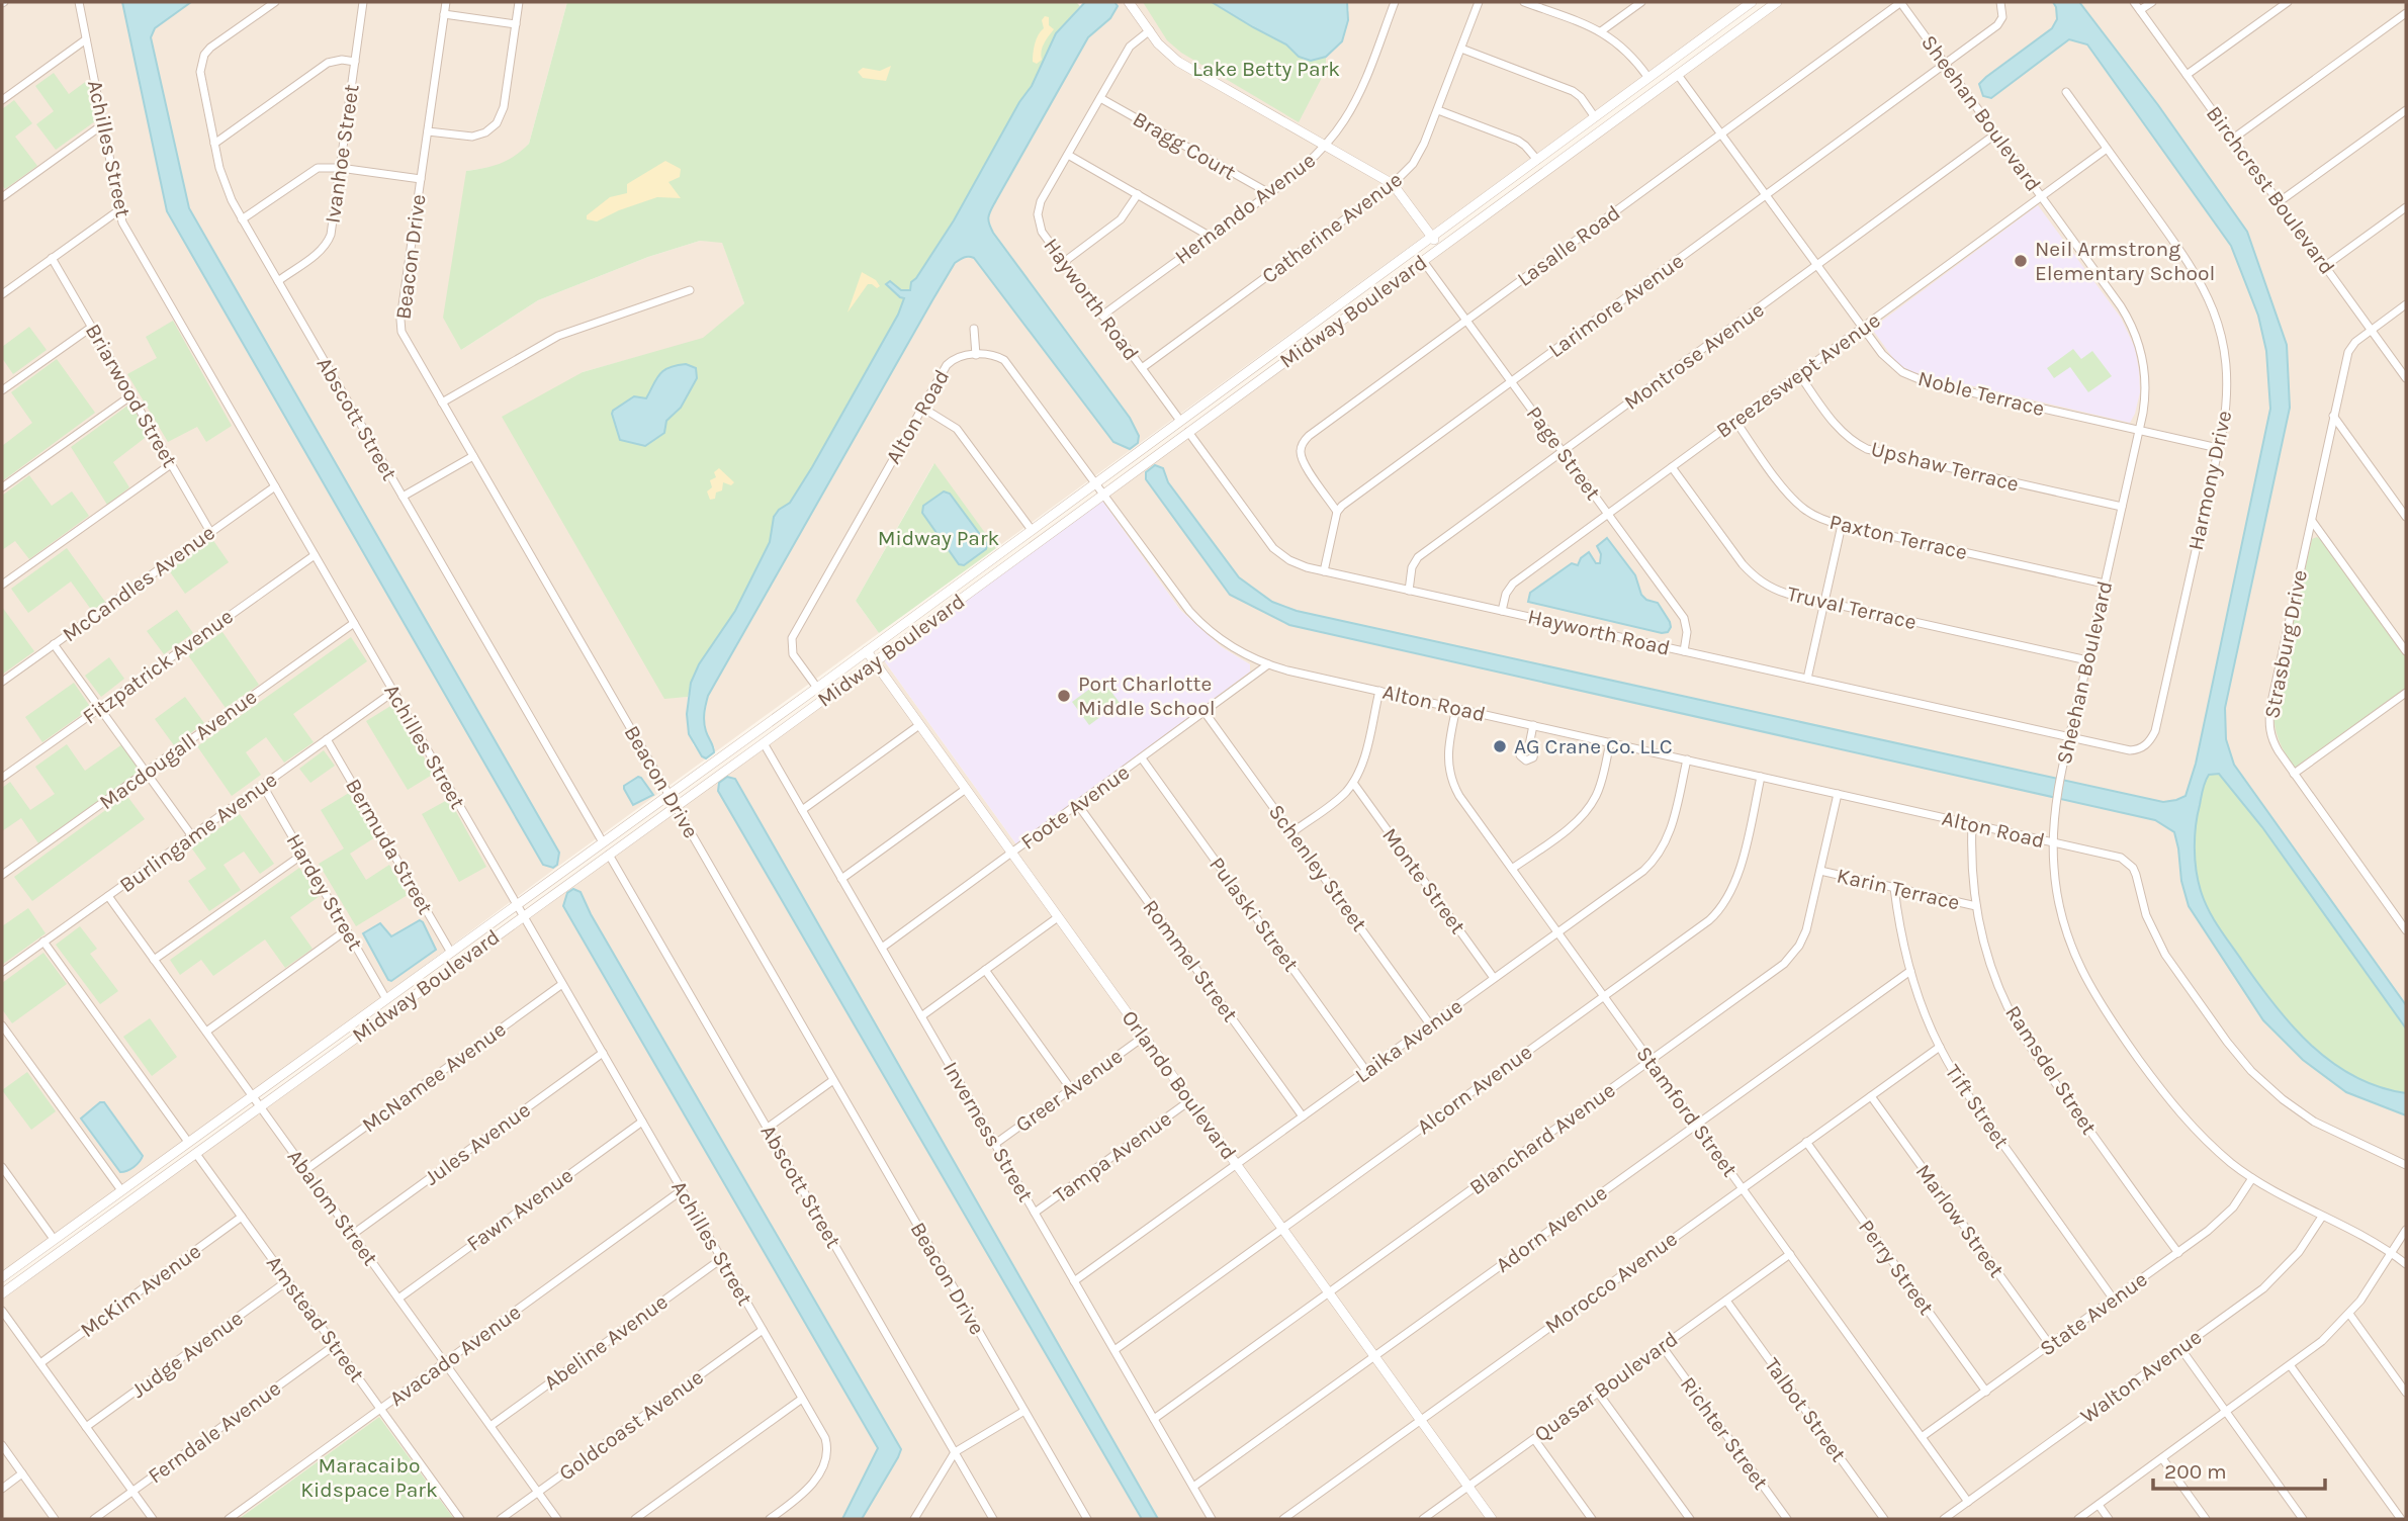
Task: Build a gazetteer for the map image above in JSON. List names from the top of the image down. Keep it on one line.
{"streets":{"street":["Sheehan Boulevard","Bragg Court","Achilles Street","Ivanhoe Street","Birchcrest Boulevard","Hernando Avenue","Catherine Avenue","Lasalle Road","Beacon Drive","Hayworth Road","Larimore Avenue","Midway Boulevard","Montrose Avenue","Breezeswept Avenue","Noble Terrace","Briarwood Street","Alton Road","Abscott Street","Page Street","Upshaw Terrace","Harmony Drive","Paxton Terrace","McCandles Avenue","Truval Terrace","Strasburg Drive","Fitzpatrick Avenue","Macdougall Avenue","Foote Avenue","Burlingame Avenue","Bermuda Street","Schenley Street","Monte Street","Karin Terrace","Hardey Street","Pulaski Street","Rommel Street","Laika Avenue","Ramsdel Street","McNamee Avenue","Orlando Boulevard","Alcorn Avenue","Greer Avenue","Tift Street","Stamford Street","Inverness Street","Blanchard Avenue","Jules Avenue","Tampa Avenue","Abalom Street","Fawn Avenue","Marlow Street","Adorn Avenue","Perry Street","Morocco Avenue","McKim Avenue","State Avenue","Amstead Street","Abeline Avenue","Judge Avenue","Avacado Avenue","Walton Avenue","Quasar Boulevard","Talbot Street","Goldcoast Avenue","Ferndale Avenue","Richter Street"]},"crossings":[["Sheehan Boulevard","Lasalle Road"],["Sheehan Boulevard","Hayworth Road"],["Sheehan Boulevard","Larimore Avenue"],["Sheehan Boulevard","Montrose Avenue"],["Sheehan Boulevard","Breezeswept Avenue"],["Sheehan Boulevard","Noble Terrace"],["Sheehan Boulevard","Alton Road"],["Sheehan Boulevard","Upshaw Terrace"],["Sheehan Boulevard","Harmony Drive"],["Sheehan Boulevard","Paxton Terrace"],["Sheehan Boulevard","Truval Terrace"],["Sheehan Boulevard","State Avenue"],["Sheehan Boulevard","Walton Avenue"],["Bragg Court","Hernando Avenue"],["Bragg Court","Hayworth Road"],["Achilles Street","Midway Boulevard"],["Achilles Street","McCandles Avenue"],["Achilles Street","Fitzpatrick Avenue"],["Achilles Street","Macdougall Avenue"],["Achilles Street","Burlingame Avenue"],["Achilles Street","McNamee Avenue"],["Achilles Street","Jules Avenue"],["Achilles Street","Fawn Avenue"],["Achilles Street","Abeline Avenue"],["Achilles Street","Avacado Avenue"],["Achilles Street","Goldcoast Avenue"],["Ivanhoe Street","Abscott Street"],["Birchcrest Boulevard","Strasburg Drive"],["Hernando Avenue","Hayworth Road"],["Catherine Avenue","Hayworth Road"],["Lasalle Road","Larimore Avenue"],["Lasalle Road","Noble Terrace"],["Lasalle Road","Page Street"],["Beacon Drive","Midway Boulevard"],["Hayworth Road","Midway Boulevard"],["Hayworth Road","Montrose Avenue"],["Hayworth Road","Breezeswept Avenue"],["Hayworth Road","Page Street"],["Hayworth Road","Harmony Drive"],["Larimore Avenue","Noble Terrace"],["Larimore Avenue","Page Street"],["Midway Boulevard","Noble Terrace"],["Midway Boulevard","Alton Road"],["Midway Boulevard","Abscott Street"],["Midway Boulevard","Page Street"],["Midway Boulevard","Bermuda Street"],["Midway Boulevard","Hardey Street"],["Midway Boulevard","Orlando Boulevard"],["Midway Boulevard","Inverness Street"],["Midway Boulevard","Abalom Street"],["Midway Boulevard","Amstead Street"],["Montrose Avenue","Noble Terrace"],["Montrose Avenue","Page Street"],["Breezeswept Avenue","Noble Terrace"],["Breezeswept Avenue","Page Street"],["Breezeswept Avenue","Upshaw Terrace"],["Breezeswept Avenue","Harmony Drive"],["Breezeswept Avenue","Paxton Terrace"],["Breezeswept Avenue","Truval Terrace"],["Noble Terrace","Harmony Drive"],["Briarwood Street","McCandles Avenue"],["Alton Road","Foote Avenue"],["Alton Road","Laika Avenue"],["Alton Road","Ramsdel Street"],["Alton Road","Alcorn Avenue"],["Alton Road","Stamford Street"],["Alton Road","Blanchard Avenue"],["Foote Avenue","Schenley Street"],["Foote Avenue","Pulaski Street"],["Foote Avenue","Rommel Street"],["Foote Avenue","Orlando Boulevard"],["Foote Avenue","Inverness Street"],["Burlingame Avenue","Bermuda Street"],["Burlingame Avenue","Hardey Street"],["Burlingame Avenue","Abalom Street"],["Schenley Street","Laika Avenue"],["Monte Street","Laika Avenue"],["Karin Terrace","Ramsdel Street"],["Karin Terrace","Tift Street"],["Karin Terrace","Blanchard Avenue"],["Pulaski Street","Laika Avenue"],["Rommel Street","Laika Avenue"],["Laika Avenue","Orlando Boulevard"],["Laika Avenue","Stamford Street"],["Laika Avenue","Inverness Street"],["Ramsdel Street","State Avenue"],["McNamee Avenue","Abalom Street"],["Orlando Boulevard","Alcorn Avenue"],["Orlando Boulevard","Greer Avenue"],["Orlando Boulevard","Blanchard Avenue"],["Orlando Boulevard","Tampa Avenue"],["Orlando Boulevard","Adorn Avenue"],["Orlando Boulevard","Morocco Avenue"],["Orlando Boulevard","Quasar Boulevard"],["Alcorn Avenue","Stamford Street"],["Alcorn Avenue","Inverness Street"],["Greer Avenue","Inverness Street"],["Tift Street","Adorn Avenue"],["Tift Street","Morocco Avenue"],["Tift Street","State Avenue"],["Stamford Street","Blanchard Avenue"],["Stamford Street","Adorn Avenue"],["Stamford Street","Morocco Avenue"],["Stamford Street","State Avenue"],["Stamford Street","Walton Avenue"],["Stamford Street","Quasar Boulevard"],["Inverness Street","Blanchard Avenue"],["Inverness Street","Tampa Avenue"],["Inverness Street","Adorn Avenue"],["Jules Avenue","Abalom Street"],["Abalom Street","Fawn Avenue"],["Abalom Street","Abeline Avenue"],["Abalom Street","Avacado Avenue"],["Abalom Street","Goldcoast Avenue"],["Marlow Street","Morocco Avenue"],["Marlow Street","State Avenue"],["Perry Street","Morocco Avenue"],["Perry Street","State Avenue"],["McKim Avenue","Amstead Street"],["Amstead Street","Judge Avenue"],["Amstead Street","Avacado Avenue"],["Amstead Street","Ferndale Avenue"],["Quasar Boulevard","Talbot Street"],["Quasar Boulevard","Richter Street"]],"parks":["Lake Betty Park","Midway Park","Maracaibo Kidspace Park"],"places":["Neil Armstrong Elementary School","Port Charlotte Middle School","AG Crane Co. LLC"],"scale_bar":"200 m"}
